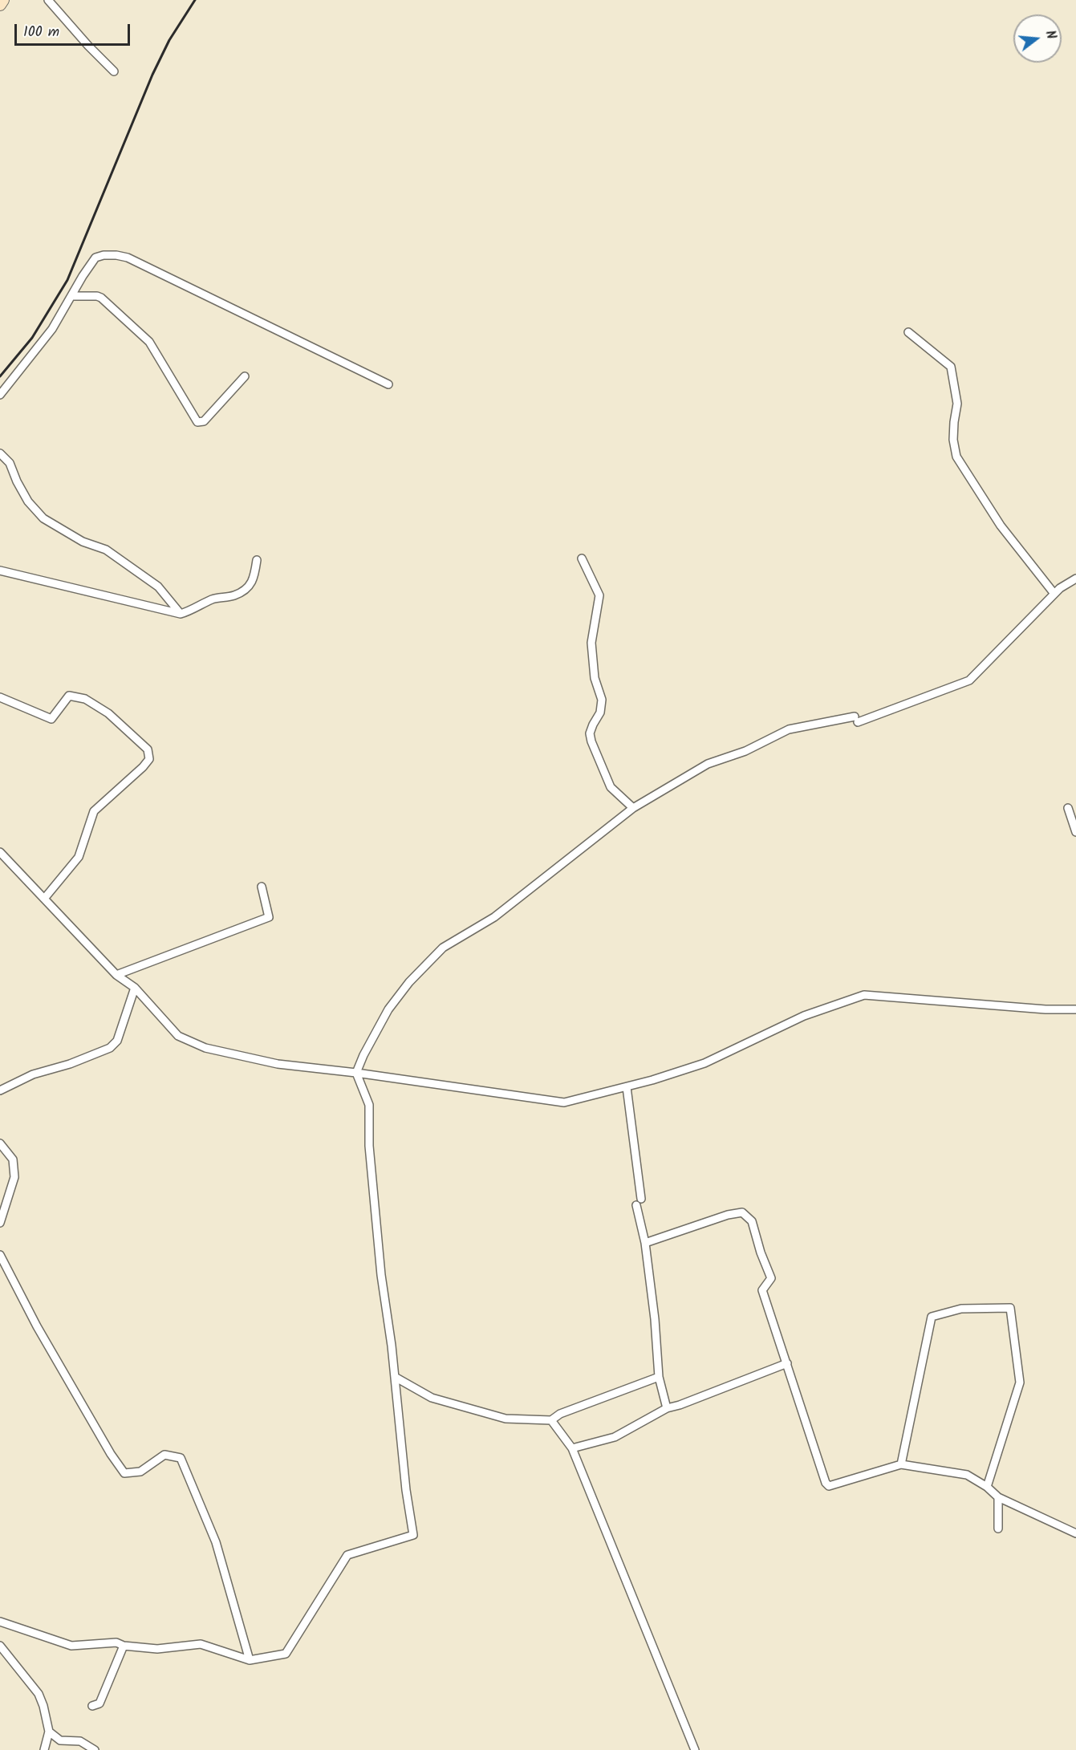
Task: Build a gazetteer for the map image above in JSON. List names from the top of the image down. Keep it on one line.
{"scale_bar":"100 m","north":"right"}
